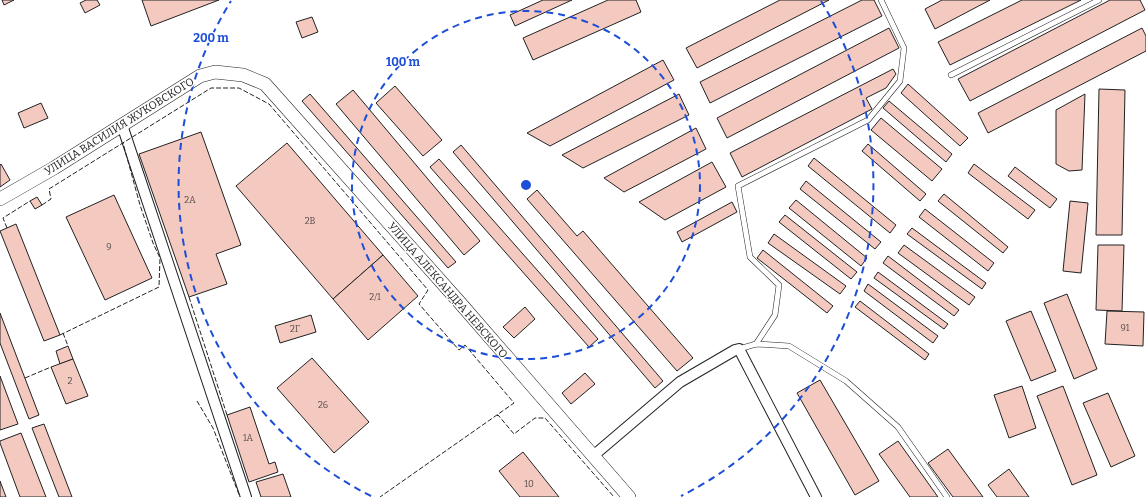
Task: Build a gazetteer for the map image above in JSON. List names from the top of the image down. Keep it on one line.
{"streets":{"street":["УЛИЦА ВАСИЛИЯ ЖУКОВСКОГО","УЛИЦА АЛЕКСАНДРА НЕВСКОГО"]},"crossings":[["УЛИЦА ВАСИЛИЯ ЖУКОВСКОГО","УЛИЦА АЛЕКСАНДРА НЕВСКОГО"]],"house_numbers":["2А","2В","9","2/1","91","2Г","2","26","1А","10"],"rings":["200 m","100 m"]}
